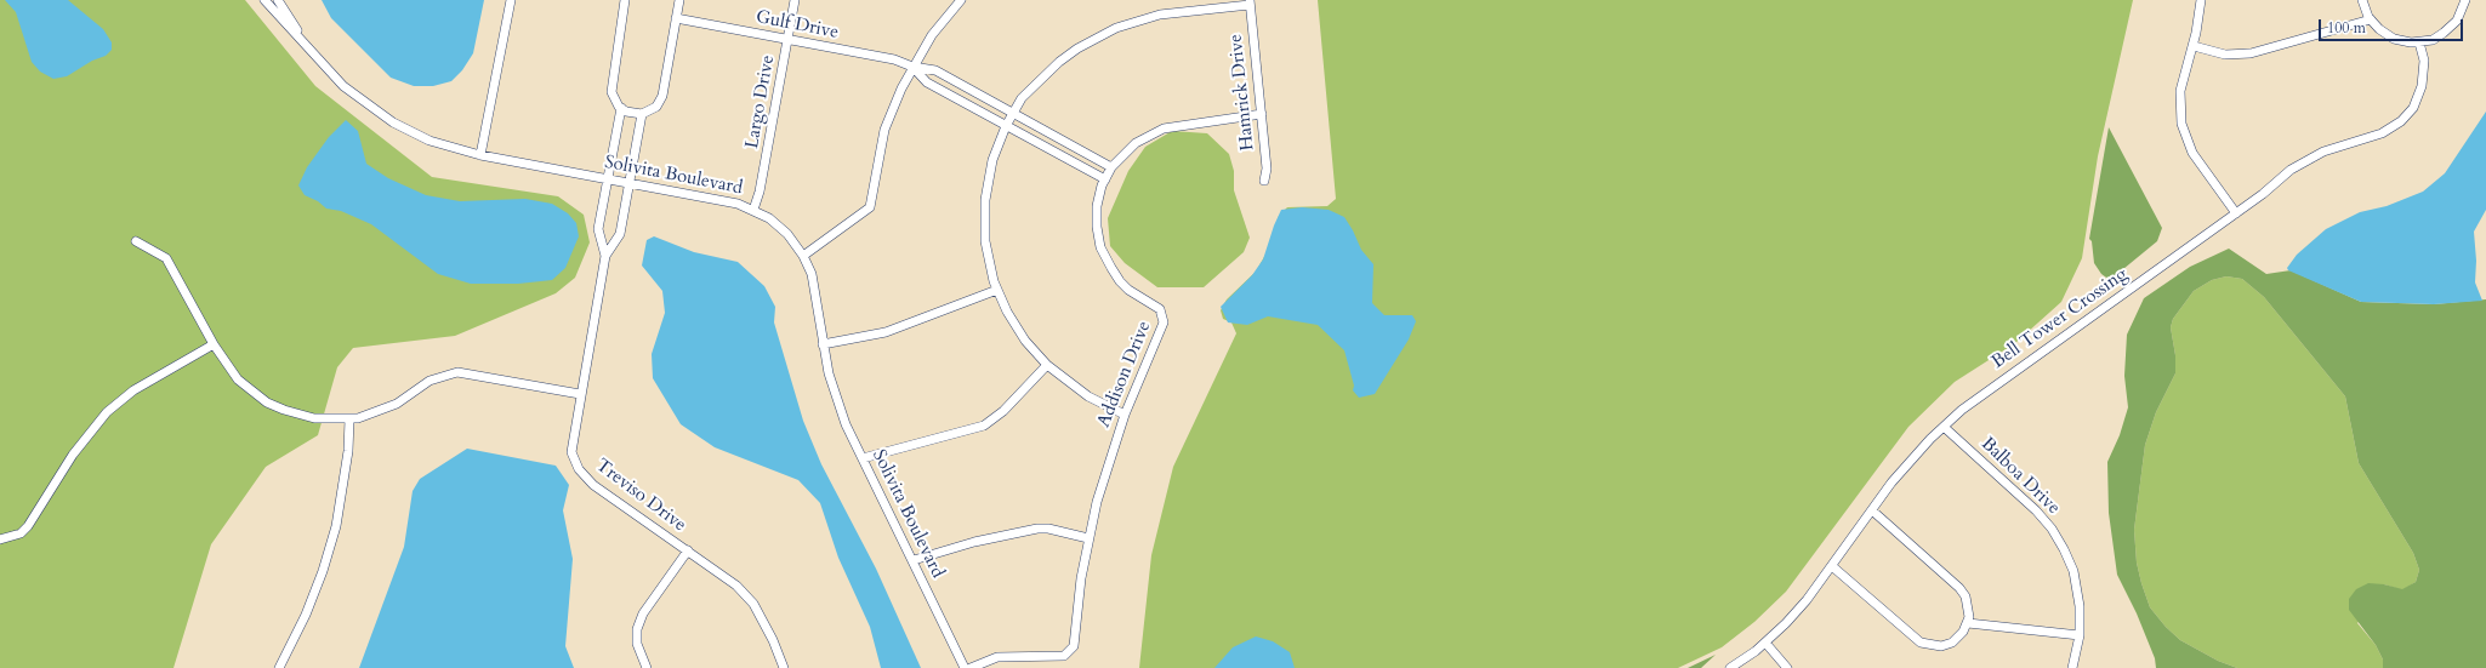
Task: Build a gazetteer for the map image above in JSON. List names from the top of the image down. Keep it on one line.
{"streets":{"street":["Gulf Drive","Hamrick Drive","Largo Drive","Solivita Boulevard","Bell Tower Crossing","Addison Drive","Balboa Drive","Treviso Drive"]},"crossings":[["Gulf Drive","Largo Drive"],["Gulf Drive","Addison Drive"],["Hamrick Drive","Addison Drive"],["Largo Drive","Solivita Boulevard"],["Solivita Boulevard","Treviso Drive"],["Bell Tower Crossing","Balboa Drive"]],"scale_bar":"100 m"}
